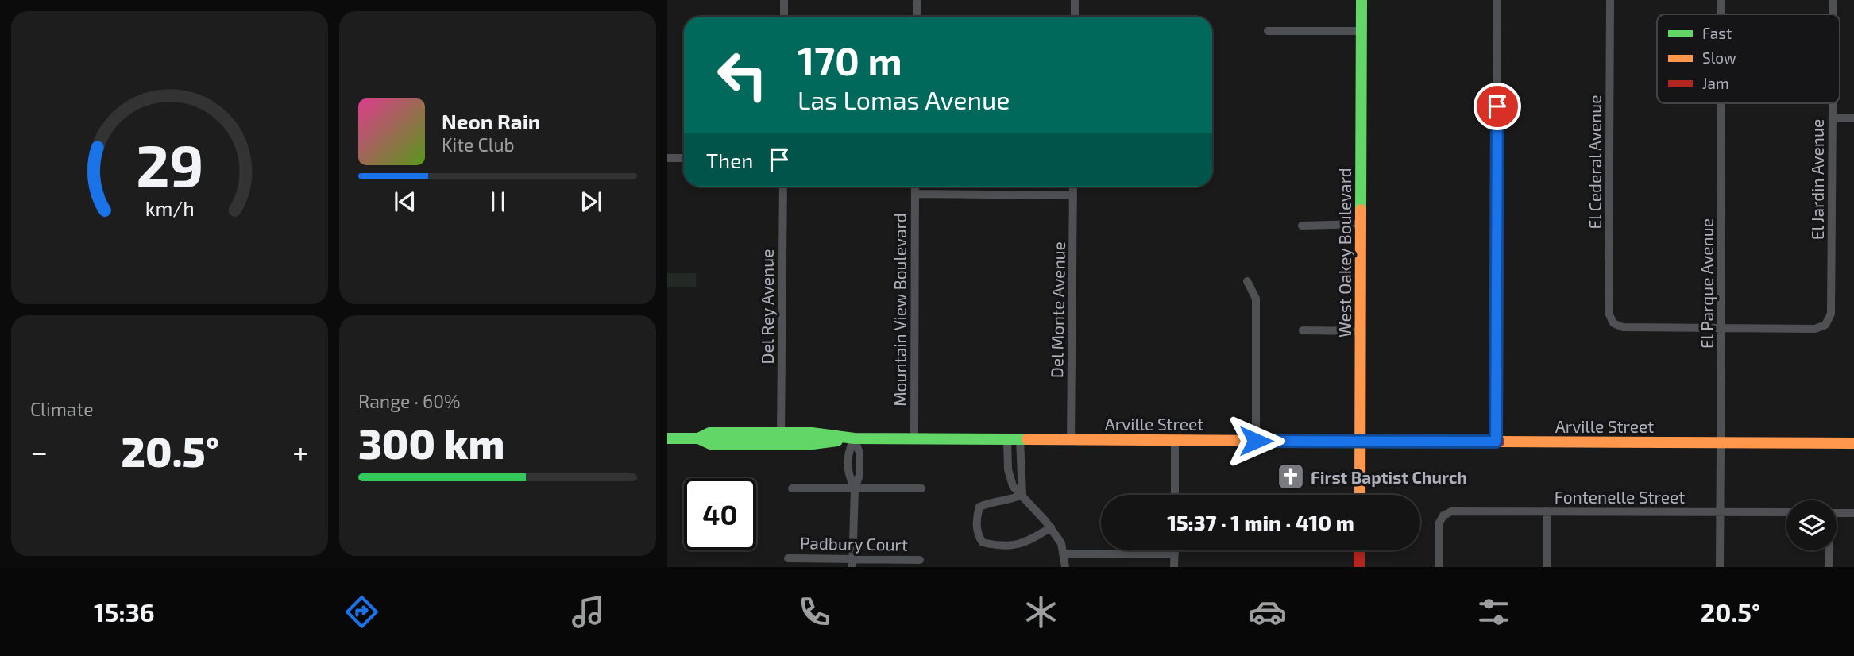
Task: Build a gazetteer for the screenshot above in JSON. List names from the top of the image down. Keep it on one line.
{"streets":{"street":["El Cederal Avenue","El Jardin Avenue","West Oakey Boulevard","El Parque Avenue","Del Rey Avenue","Mountain View Boulevard","Del Monte Avenue","Arville Street","Fontenelle Street","Padbury Court"]},"crossings":[["El Cederal Avenue","El Jardin Avenue"],["El Cederal Avenue","El Parque Avenue"],["El Jardin Avenue","El Parque Avenue"],["West Oakey Boulevard","Arville Street"],["El Parque Avenue","Arville Street"],["El Parque Avenue","Fontenelle Street"],["Del Rey Avenue","Arville Street"],["Mountain View Boulevard","Arville Street"],["Del Monte Avenue","Arville Street"]],"places":{"church":["First Baptist Church"]},"legend":["Fast","Slow","Jam"],"page":{"turn":["170 m","Las Lomas Avenue"],"song":["Neon Rain","Kite Club"],"then":"Then","tile":["Climate",["Range · 60%","300 km"]],"heat":["−","20.5°","+"],"limit":"40","trip":"15:37 · 1 min · 410 m","tabs":["15:36","20.5°"],"gauge":["29","km/h"]}}
